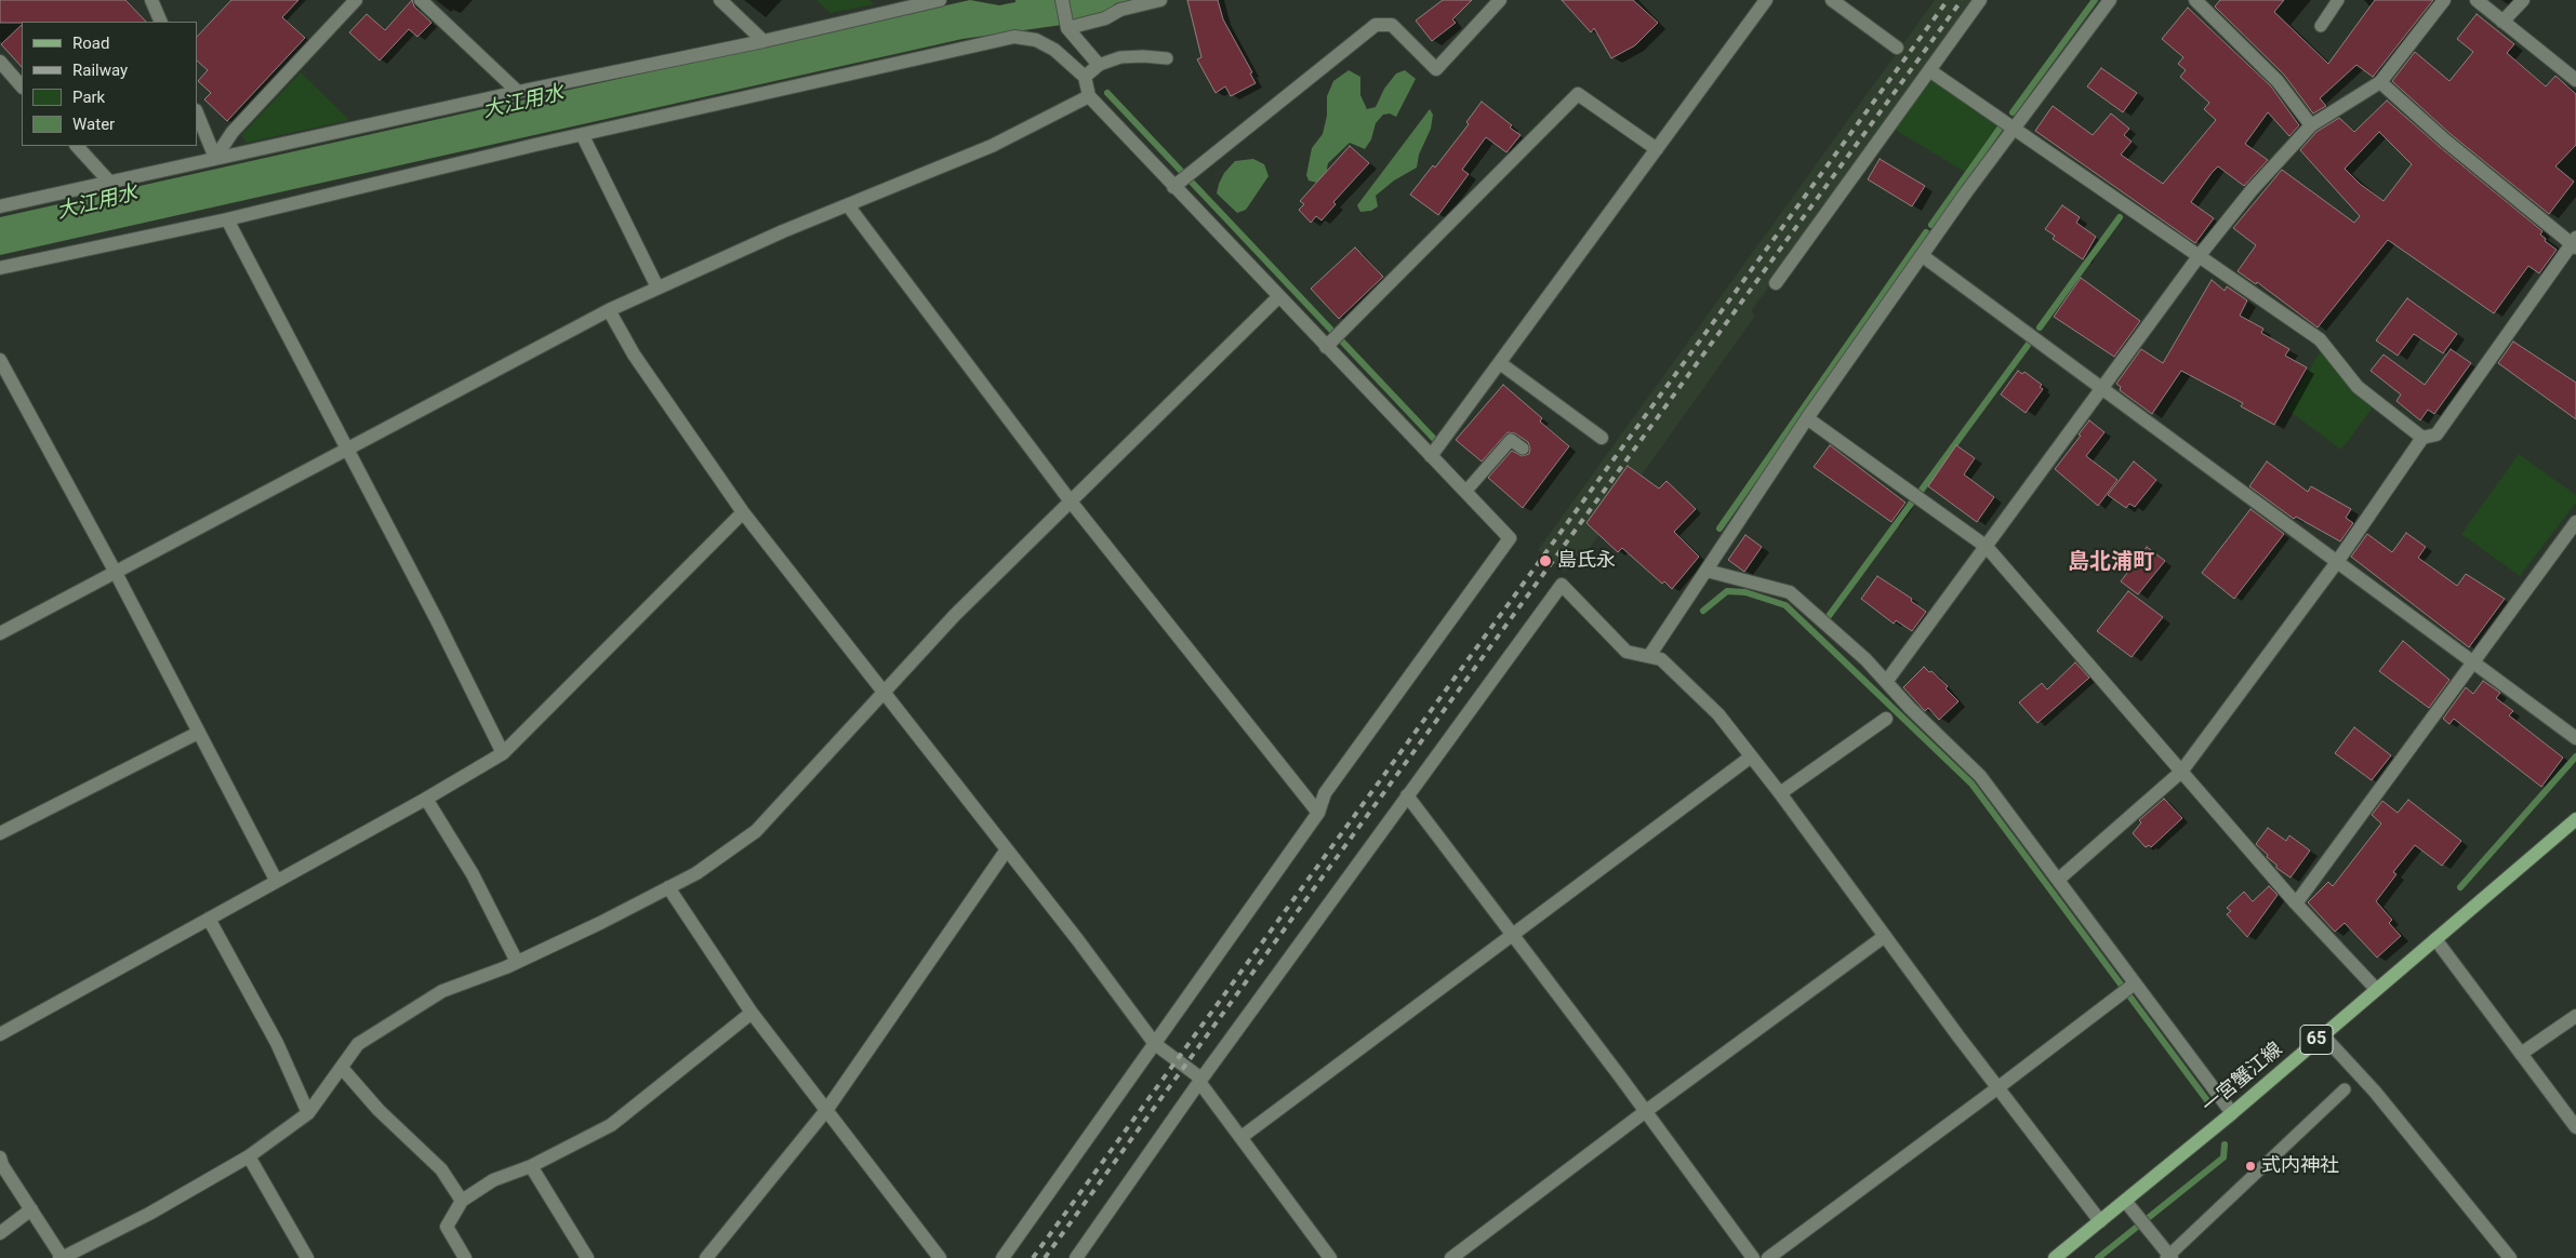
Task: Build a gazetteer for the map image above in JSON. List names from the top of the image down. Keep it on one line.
{"streets":{"main road":["65","一宮蟹江線"]},"districts":["島北浦町"],"water":["大江用水"],"places":["島氏永","式内神社"],"legend":["Road","Railway","Park","Water"]}
